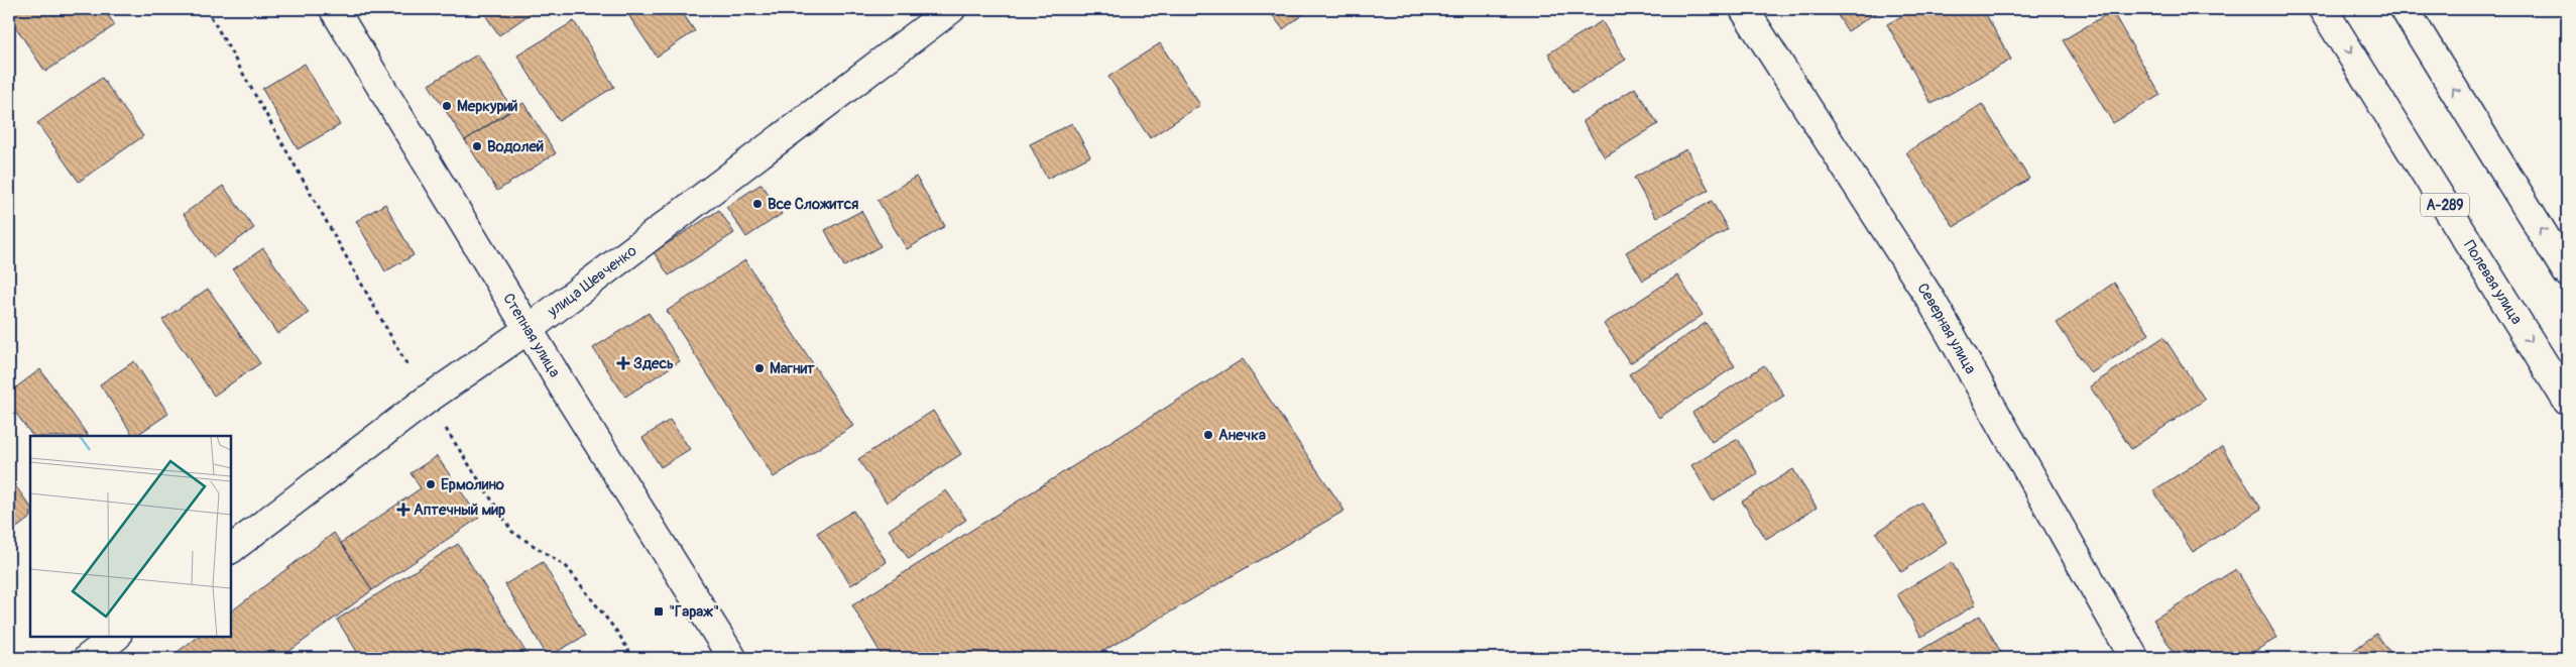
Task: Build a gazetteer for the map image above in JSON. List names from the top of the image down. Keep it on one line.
{"streets":{"main road":["А-289","улица Шевченко","Полевая улица","Северная улица","Степная улица"]},"crossings":[["улица Шевченко","Степная улица"]],"places":{"other":["Меркурий","Водолей","Все Сложится","Магнит","Анечка","Ермолино"],"health":["Здесь","Аптечный мир"],"transit":["\"Гараж\""]}}
